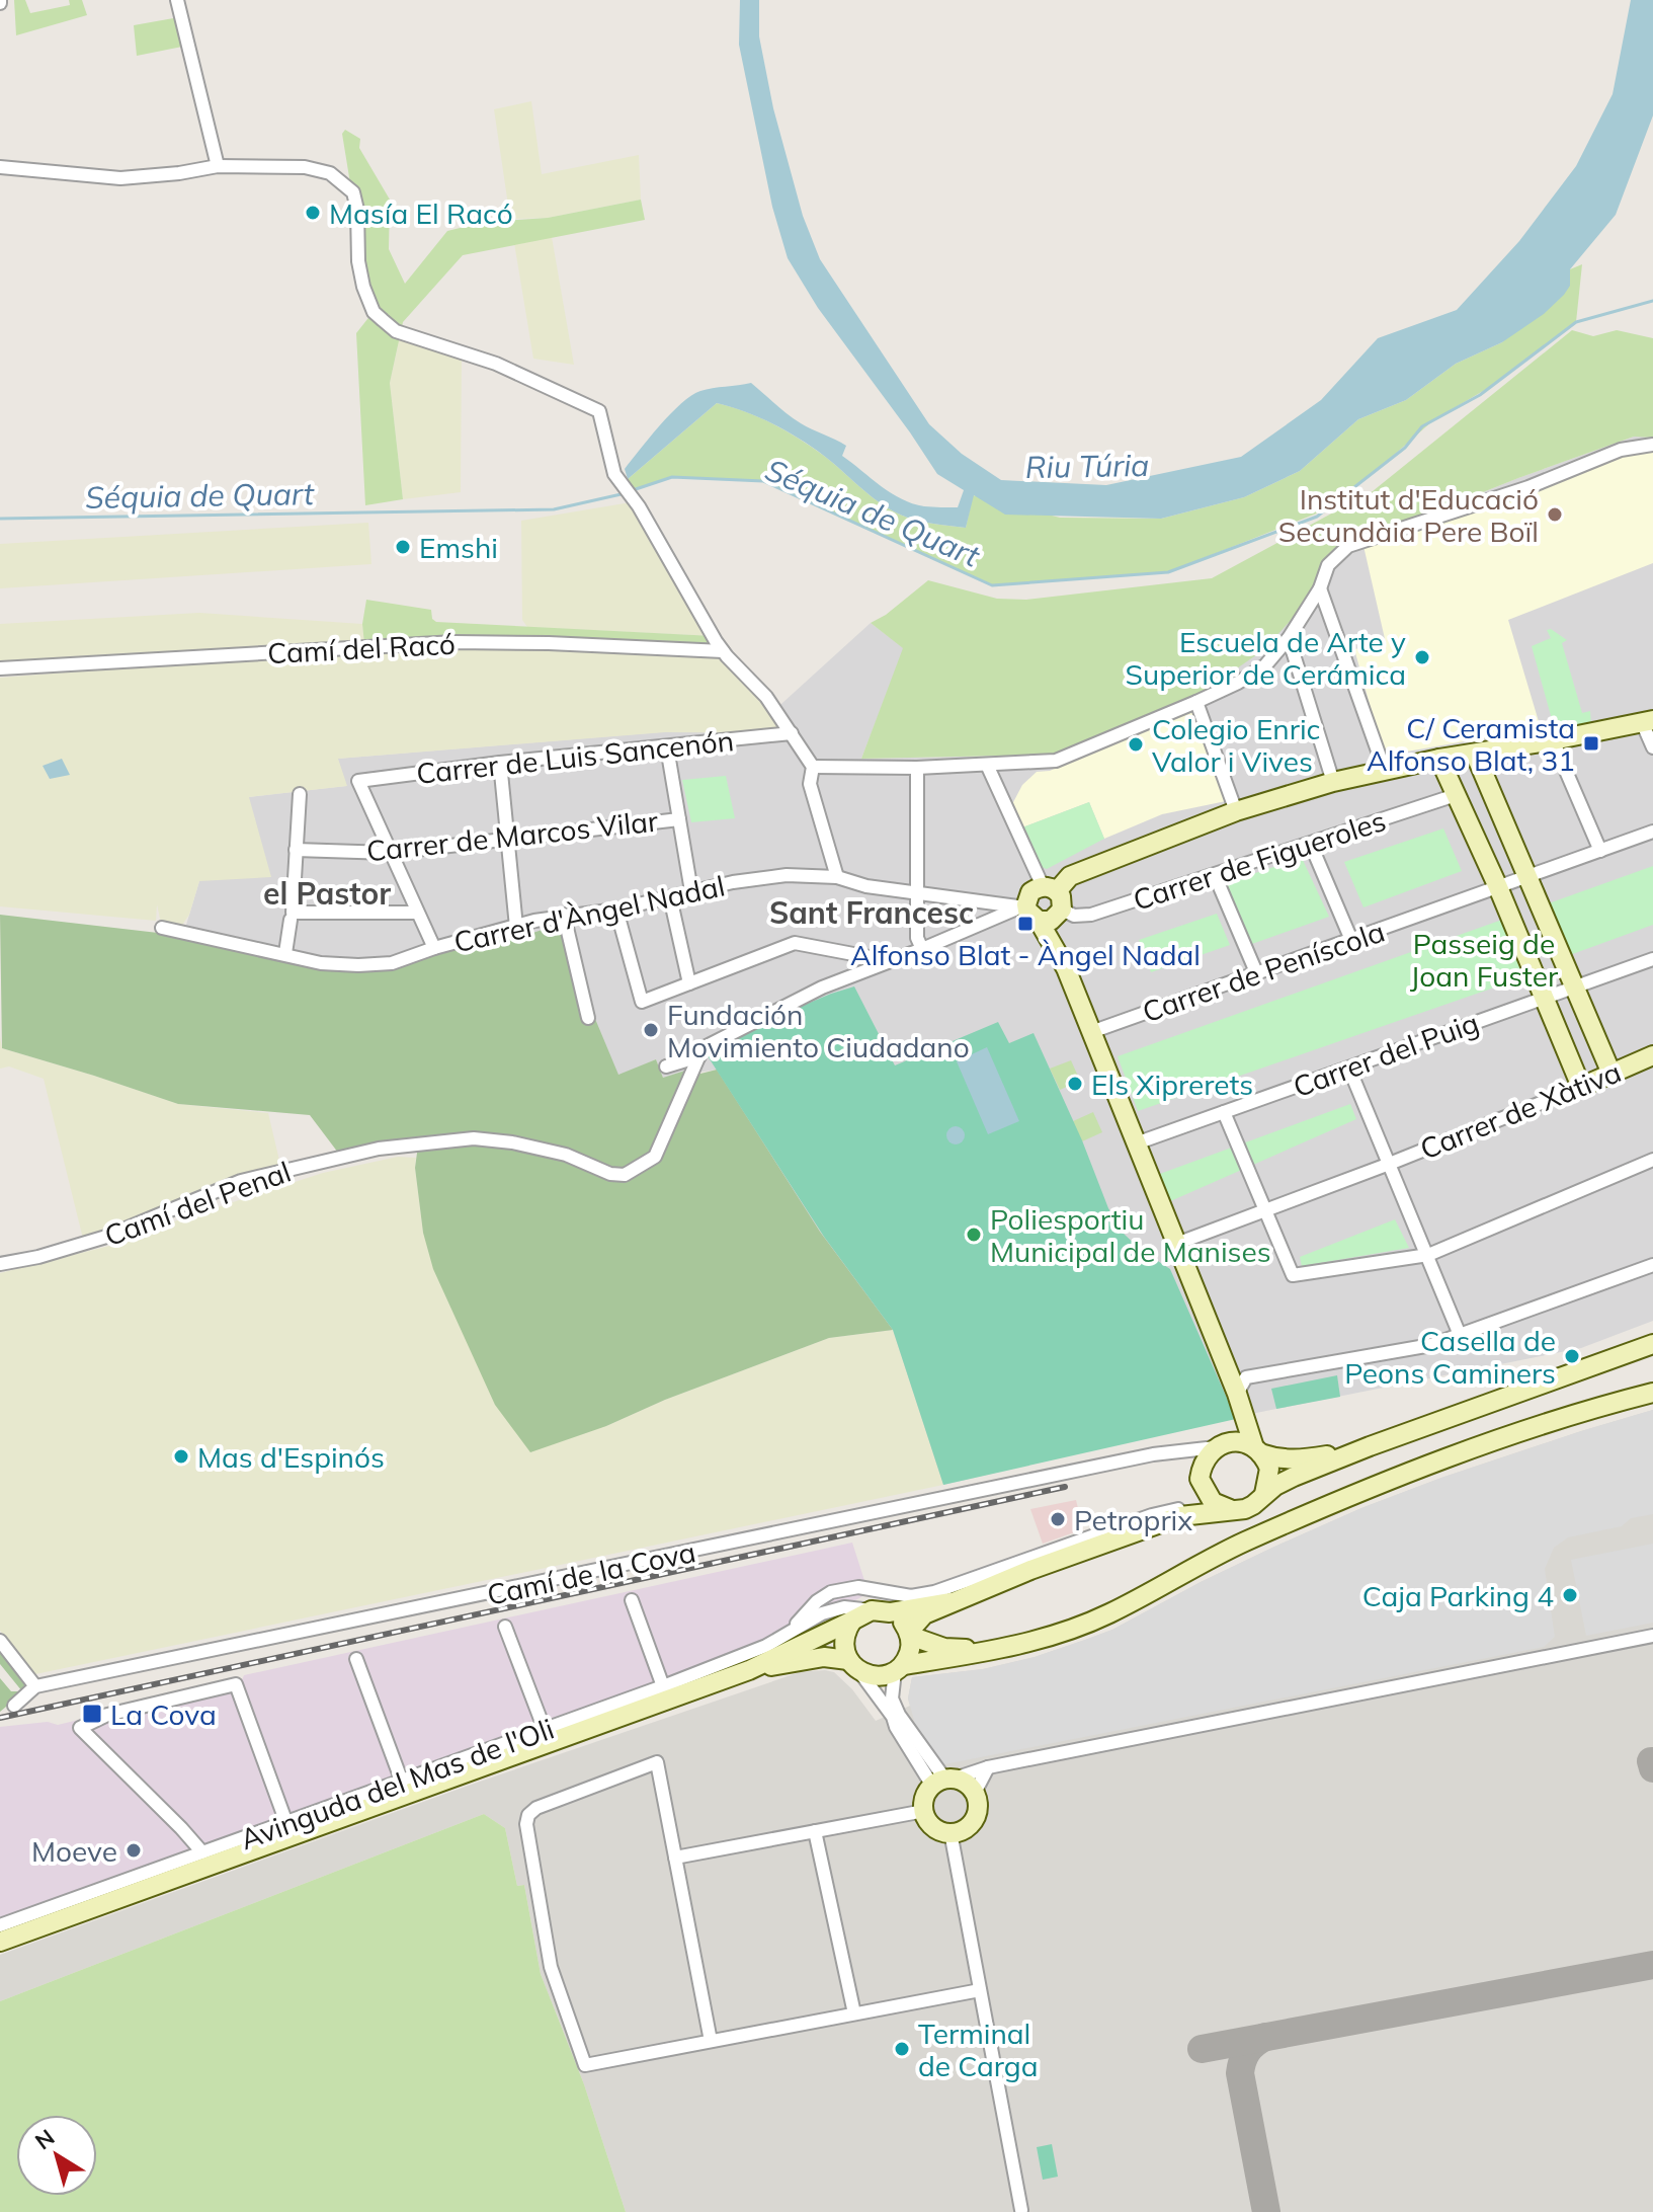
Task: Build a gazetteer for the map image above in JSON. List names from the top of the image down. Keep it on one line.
{"streets":{"main road":["Carrer de Xàtiva"],"street":["Camí del Racó","Carrer de Luis Sancenón","Carrer de Marcos Vilar","Carrer de Figueroles","Carrer d'Àngel Nadal","Carrer de Peníscola","Carrer del Puig","Camí del Penal","Camí de la Cova","Avinguda del Mas de l'Oli"]},"crossings":[["Carrer de Luis Sancenón","Carrer de Marcos Vilar"]],"districts":["el Pastor","Sant Francesc"],"water":["Riu Túria","Séquia de Quart"],"parks":["Passeig de Joan Fuster"],"places":{"other":["Masía El Racó","Institut d'Educació Secundàia Pere Boïl","Emshi","Escuela de Arte y Superior de Cerámica","Colegio Enric Valor i Vives","Fundación Movimiento Ciudadano","Els Xiprerets","Poliesportiu Municipal de Manises","Casella de Peons Caminers","Mas d'Espinós","Petroprix","Caja Parking 4","Moeve","Terminal de Carga"],"transit":["C/ Ceramista Alfonso Blat, 31","Alfonso Blat - Àngel Nadal","La Cova"]},"north":"top left"}
